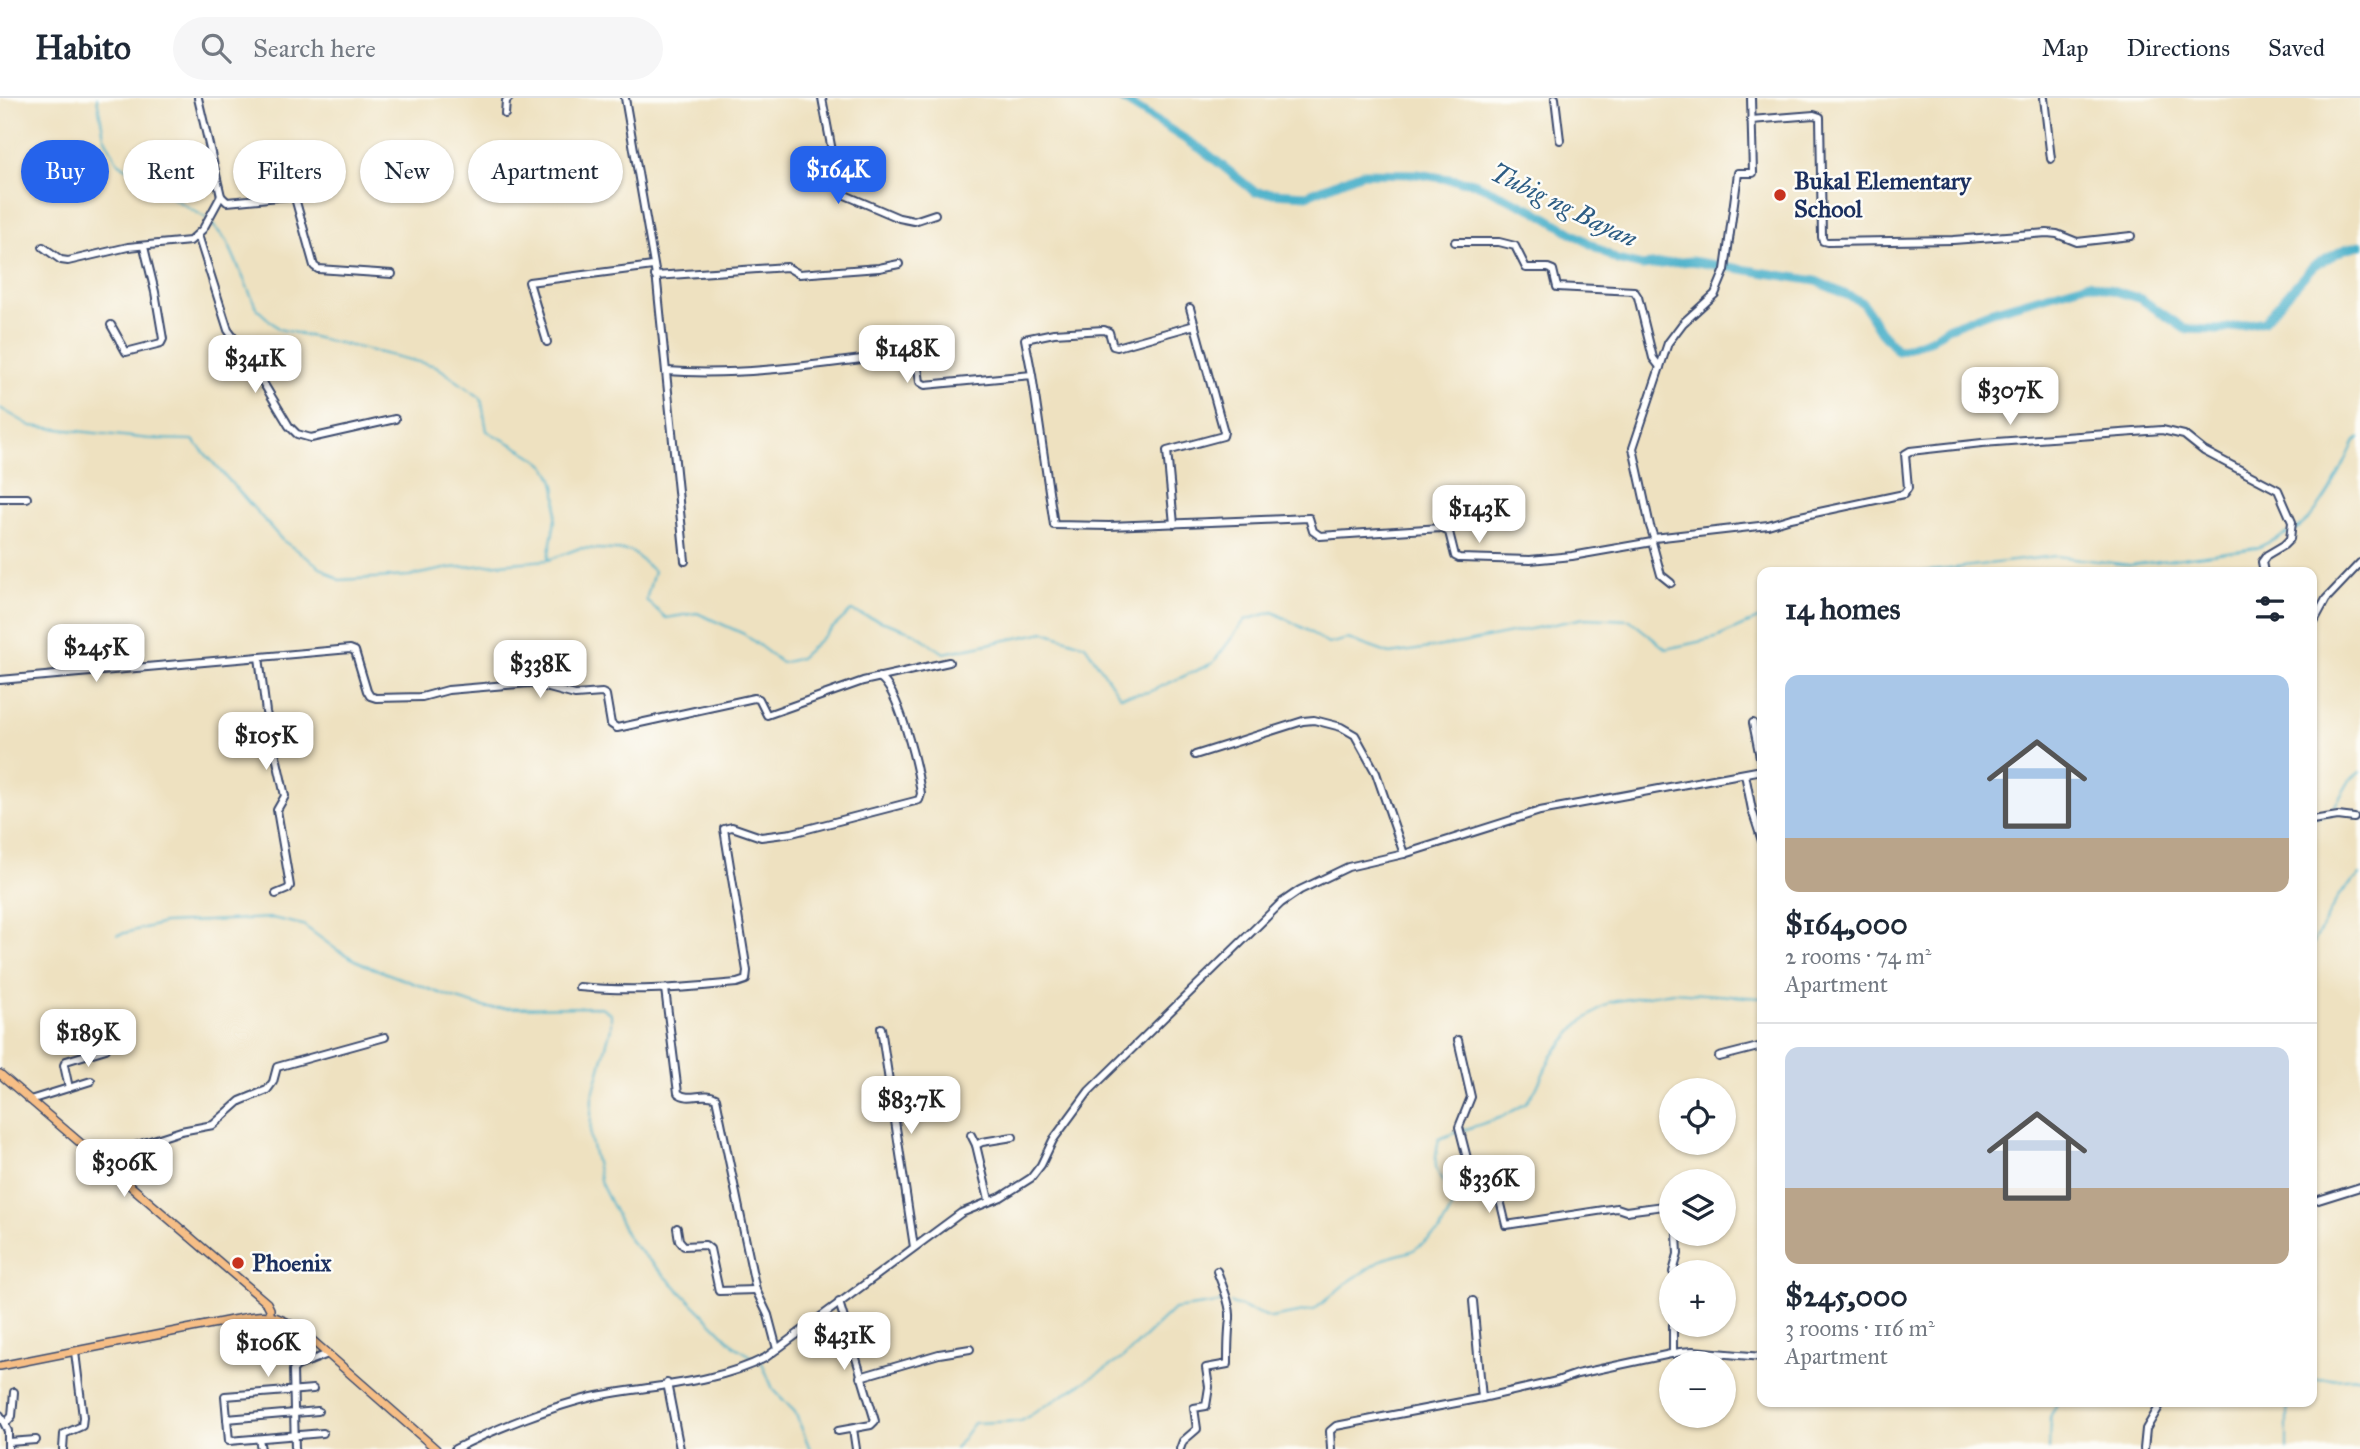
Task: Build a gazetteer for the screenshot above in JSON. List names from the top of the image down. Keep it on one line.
{"water":["Tubig ng Bayan"],"places":["Bukal Elementary School","Phoenix"],"page":{"header":"Habito","search":"Search here","nav":["Map","Directions","Saved"],"chip":["Buy","Rent","Filters","New","Apartment"],"price":["$164K","$148K","$341K","$307K","$143K","$245K","$338K","$105K","$189K","$83.7K","$306K","$336K","$431K","$106K"],"heading":"14 homes","list":[{"name":"$164,000","note":"2 rooms · 74 m² · Apartment"},{"name":"$245,000","note":"3 rooms · 116 m² · Apartment"}],"map_buttons":["+","−"]}}
